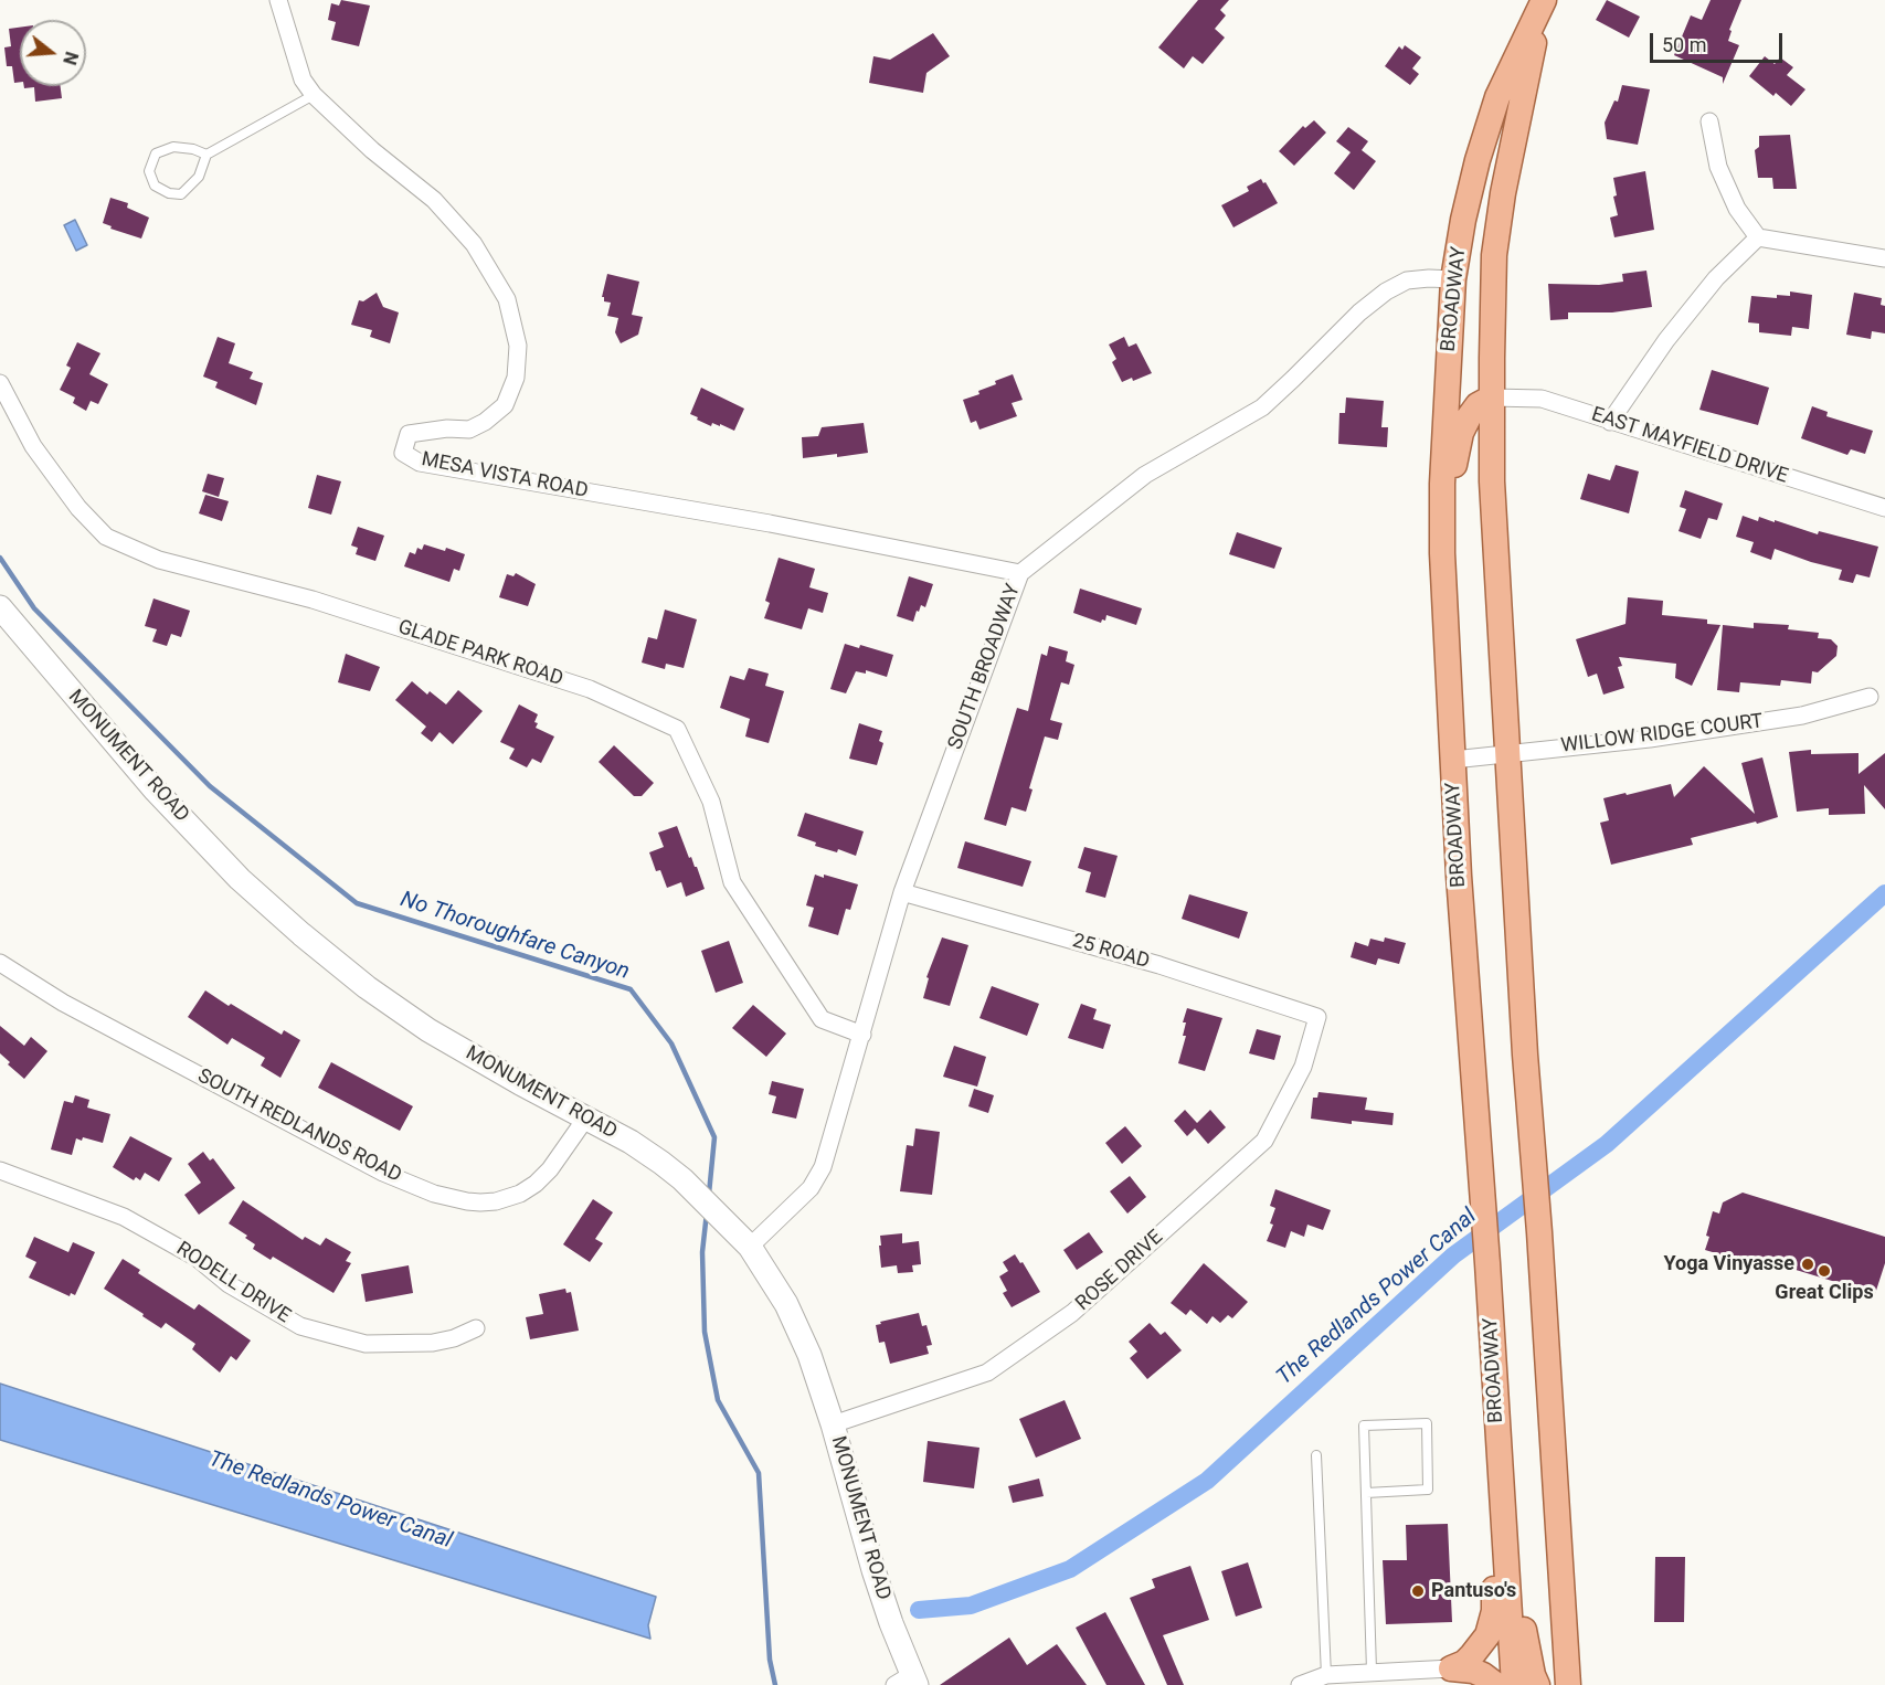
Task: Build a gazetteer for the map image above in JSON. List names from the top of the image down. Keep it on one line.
{"streets":{"main road":["BROADWAY","MONUMENT ROAD"],"street":["EAST MAYFIELD DRIVE","MESA VISTA ROAD","GLADE PARK ROAD","SOUTH BROADWAY","WILLOW RIDGE COURT","25 ROAD","SOUTH REDLANDS ROAD","ROSE DRIVE","RODELL DRIVE"]},"crossings":[["BROADWAY","EAST MAYFIELD DRIVE"],["BROADWAY","SOUTH BROADWAY"],["BROADWAY","WILLOW RIDGE COURT"],["MESA VISTA ROAD","SOUTH BROADWAY"],["GLADE PARK ROAD","SOUTH BROADWAY"],["SOUTH BROADWAY","MONUMENT ROAD"],["SOUTH BROADWAY","25 ROAD"],["MONUMENT ROAD","SOUTH REDLANDS ROAD"],["MONUMENT ROAD","ROSE DRIVE"],["25 ROAD","ROSE DRIVE"]],"water":["No Thoroughfare Canyon","The Redlands Power Canal"],"places":["Yoga Vinyasse","Great Clips","Pantuso's"],"scale_bar":"50 m","north":"right"}
